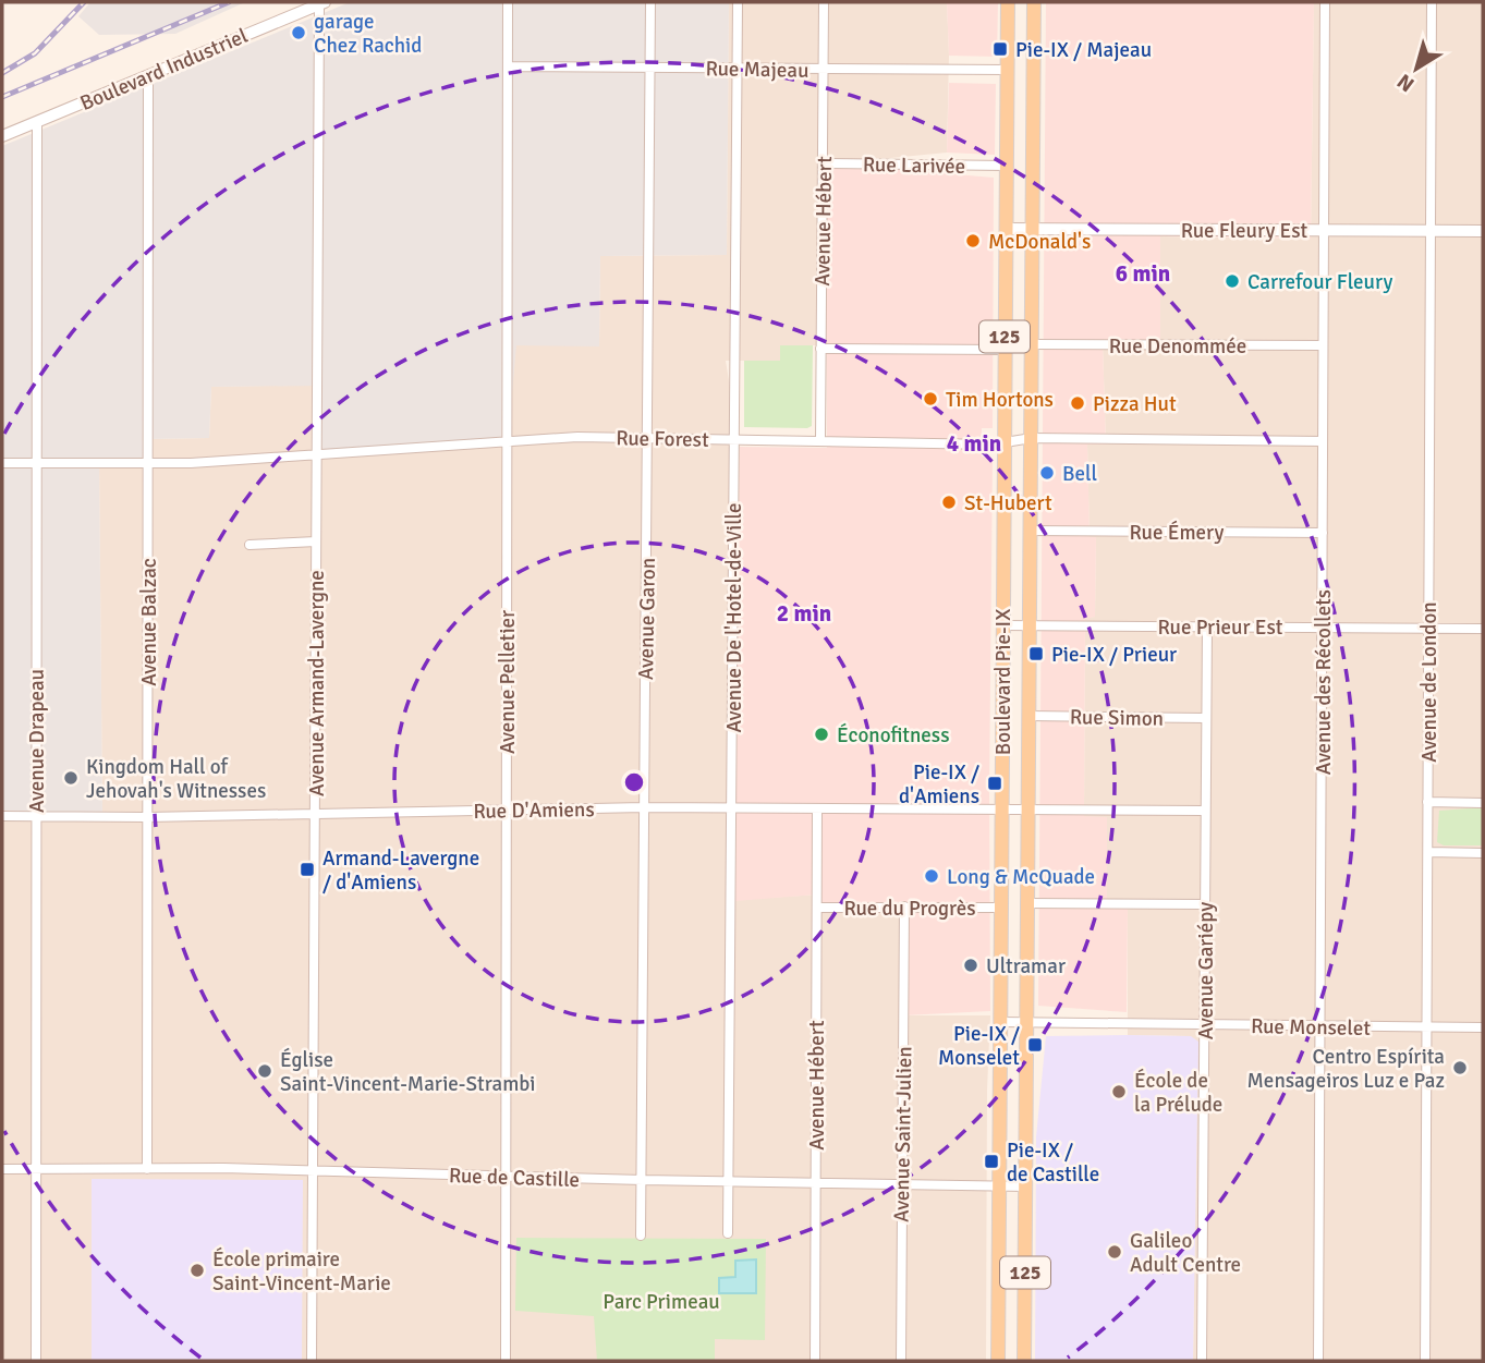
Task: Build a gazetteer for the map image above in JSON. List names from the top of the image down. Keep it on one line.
{"streets":{"main road":["125","Boulevard Pie-IX"],"street":["Boulevard Industriel","Rue Majeau","Rue Larivée","Avenue Hébert","Rue Fleury Est","Rue Denommée","Rue Forest","Rue Émery","Avenue De l'Hotel-de-Ville","Avenue Garon","Avenue Balzac","Rue Prieur Est","Avenue Pelletier","Avenue des Récollets","Avenue de London","Avenue Armand-Lavergne","Rue Simon","Avenue Drapeau","Rue D'Amiens","Rue du Progrès","Avenue Gariépy","Rue Monselet","Avenue Saint-Julien","Rue de Castille"]},"crossings":[["Boulevard Industriel","Avenue Balzac"],["Boulevard Industriel","Avenue Armand-Lavergne"],["Boulevard Industriel","Avenue Drapeau"],["Rue Majeau","Avenue Hébert"],["Rue Majeau","Avenue De l'Hotel-de-Ville"],["Rue Majeau","Avenue Garon"],["Rue Majeau","Avenue Pelletier"],["Rue Majeau","Boulevard Pie-IX"],["Rue Larivée","Avenue Hébert"],["Rue Larivée","Boulevard Pie-IX"],["Avenue Hébert","Rue Forest"],["Avenue Hébert","Rue D'Amiens"],["Avenue Hébert","Rue du Progrès"],["Avenue Hébert","Rue de Castille"],["Rue Fleury Est","Boulevard Pie-IX"],["Rue Fleury Est","Avenue des Récollets"],["Rue Fleury Est","Avenue de London"],["Rue Denommée","Boulevard Pie-IX"],["Rue Denommée","Avenue des Récollets"],["Rue Forest","Avenue De l'Hotel-de-Ville"],["Rue Forest","Avenue Garon"],["Rue Forest","Avenue Balzac"],["Rue Forest","Avenue Pelletier"],["Rue Forest","Boulevard Pie-IX"],["Rue Forest","Avenue des Récollets"],["Rue Forest","Avenue Armand-Lavergne"],["Rue Forest","Avenue Drapeau"],["Rue Émery","Boulevard Pie-IX"],["Rue Émery","Avenue des Récollets"],["Avenue De l'Hotel-de-Ville","Rue D'Amiens"],["Avenue De l'Hotel-de-Ville","Rue de Castille"],["Avenue Garon","Rue D'Amiens"],["Avenue Garon","Rue de Castille"],["Avenue Balzac","Rue D'Amiens"],["Avenue Balzac","Rue de Castille"],["Rue Prieur Est","Boulevard Pie-IX"],["Rue Prieur Est","Avenue des Récollets"],["Rue Prieur Est","Avenue de London"],["Rue Prieur Est","Avenue Gariépy"],["Avenue Pelletier","Rue D'Amiens"],["Avenue Pelletier","Rue de Castille"],["Boulevard Pie-IX","Rue Simon"],["Boulevard Pie-IX","Rue D'Amiens"],["Boulevard Pie-IX","Rue du Progrès"],["Boulevard Pie-IX","Rue Monselet"],["Boulevard Pie-IX","Rue de Castille"],["Avenue des Récollets","Rue Monselet"],["Avenue de London","Rue Monselet"],["Avenue Armand-Lavergne","Rue D'Amiens"],["Avenue Armand-Lavergne","Rue de Castille"],["Rue Simon","Avenue Gariépy"],["Avenue Drapeau","Rue D'Amiens"],["Avenue Drapeau","Rue de Castille"],["Rue D'Amiens","Avenue Gariépy"],["Rue du Progrès","Avenue Saint-Julien"],["Avenue Gariépy","Rue Monselet"],["Avenue Saint-Julien","Rue de Castille"]],"parks":["Parc Primeau"],"places":{"other":["garage Chez Rachid","McDonald's","Carrefour Fleury","Tim Hortons","Pizza Hut","Bell","St-Hubert","Éconofitness","Kingdom Hall of Jehovah's Witnesses","Long & McQuade","Ultramar","Centro Espírita Mensageiros Luz e Paz","Église Saint-Vincent-Marie-Strambi","École de la Prélude","Galileo Adult Centre","École primaire Saint-Vincent-Marie"],"transit":["Pie-IX / Majeau","Pie-IX / Prieur","Pie-IX / d'Amiens","Armand-Lavergne / d'Amiens","Pie-IX / Monselet","Pie-IX / de Castille"]},"north":"bottom left","rings":["6 min","4 min","2 min"]}
